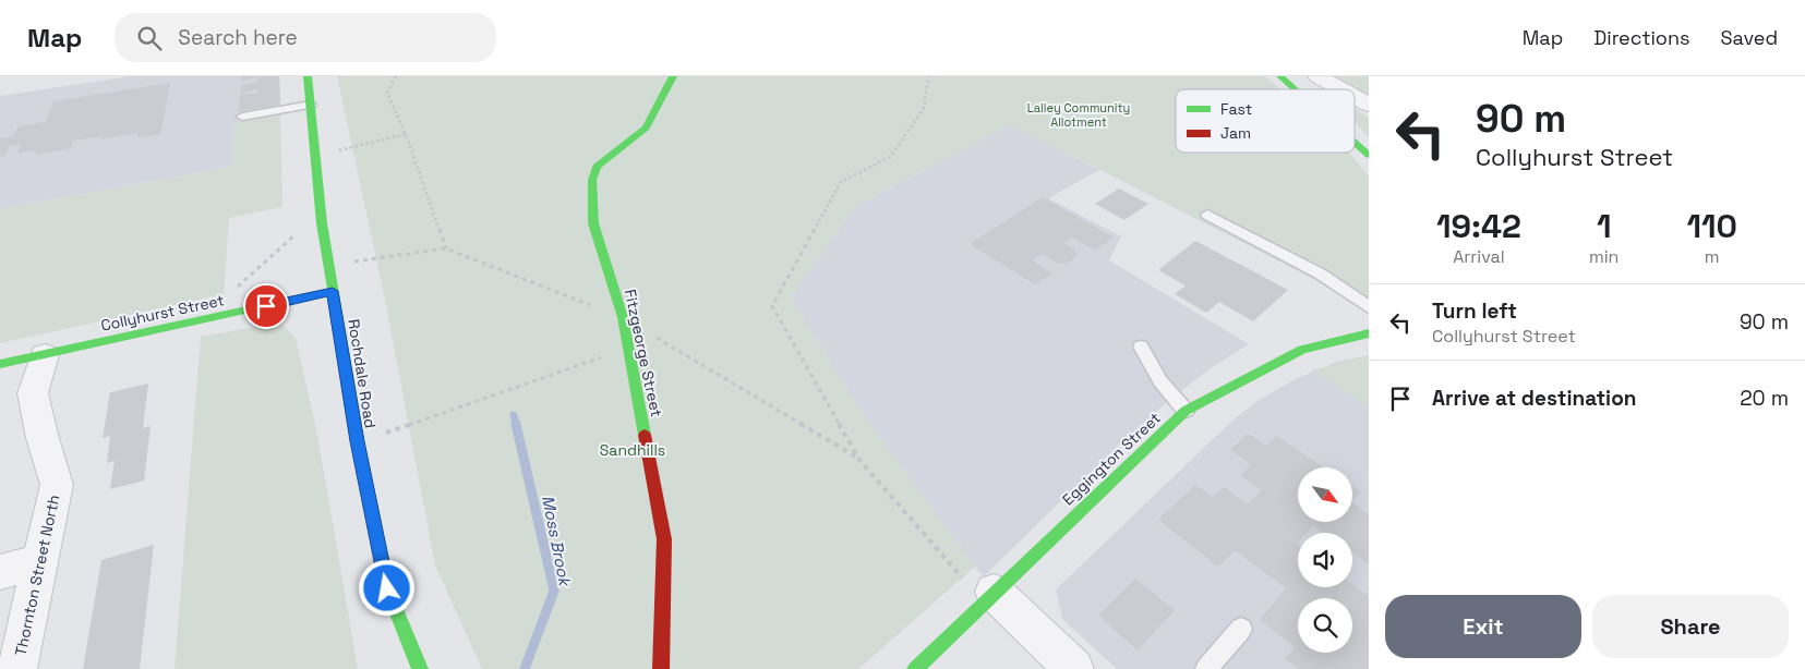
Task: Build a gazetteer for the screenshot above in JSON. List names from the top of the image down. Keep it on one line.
{"streets":{"main road":["Collyhurst Street","Fitzgeorge Street","Rochdale Road","Eggington Street"],"street":["Thornton Street North"]},"crossings":[["Collyhurst Street","Rochdale Road"],["Collyhurst Street","Thornton Street North"]],"water":["Moss Brook"],"parks":["Lalley Community Allotment","Sandhills"],"legend":["Fast","Jam"],"north":"bottom right","page":{"header":"Map","search":"Search here","nav":["Map","Directions","Saved"],"turn":["90 m","Collyhurst Street"],"eta":["19:42","Arrival","1","min","110","m"],"list":[{"name":"Turn left","note":"Collyhurst Street","value":"90 m"},{"name":"Arrive at destination","value":"20 m"}],"buttons":["Exit","Share"]}}
